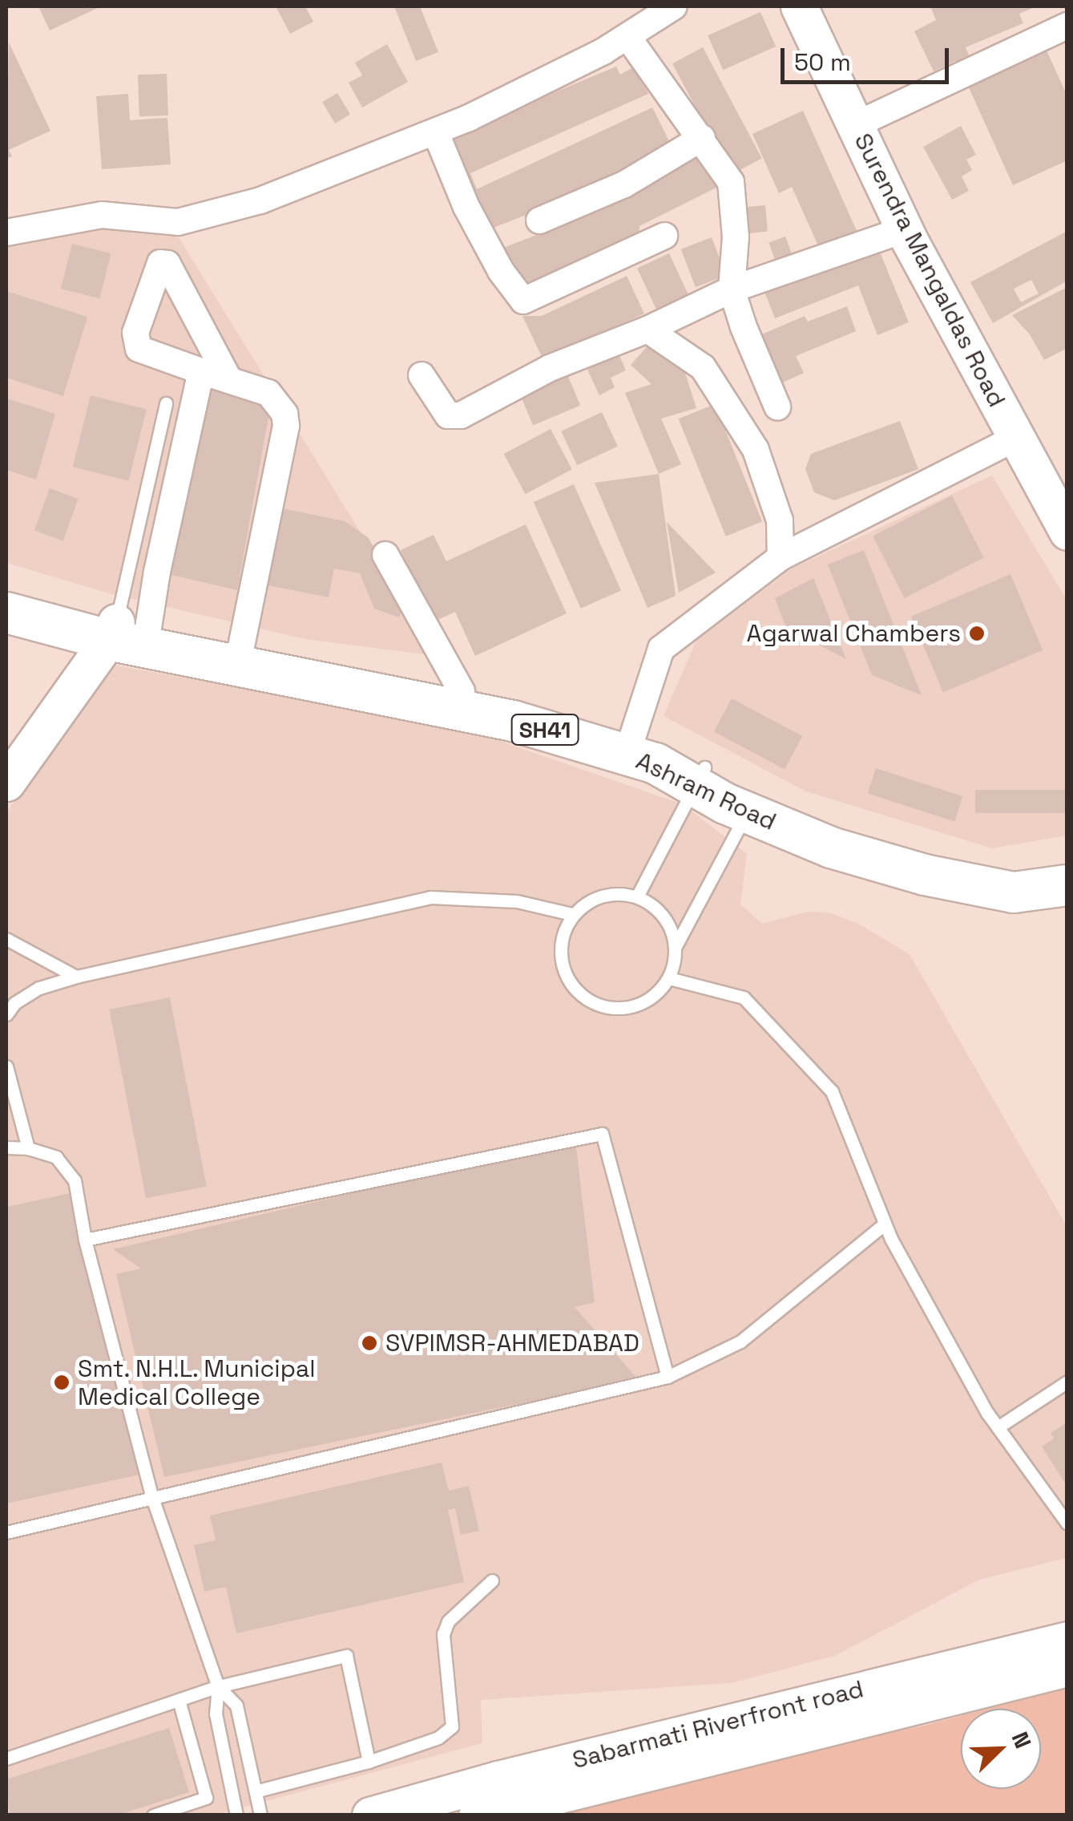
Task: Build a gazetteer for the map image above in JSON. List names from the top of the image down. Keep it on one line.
{"streets":{"main road":["SH41","Ashram Road"],"street":["Surendra Mangaldas Road","Sabarmati Riverfront road"]},"places":["Agarwal Chambers","SVPIMSR-AHMEDABAD","Smt. N.H.L. Municipal Medical College"],"scale_bar":"50 m","north":"top right"}
